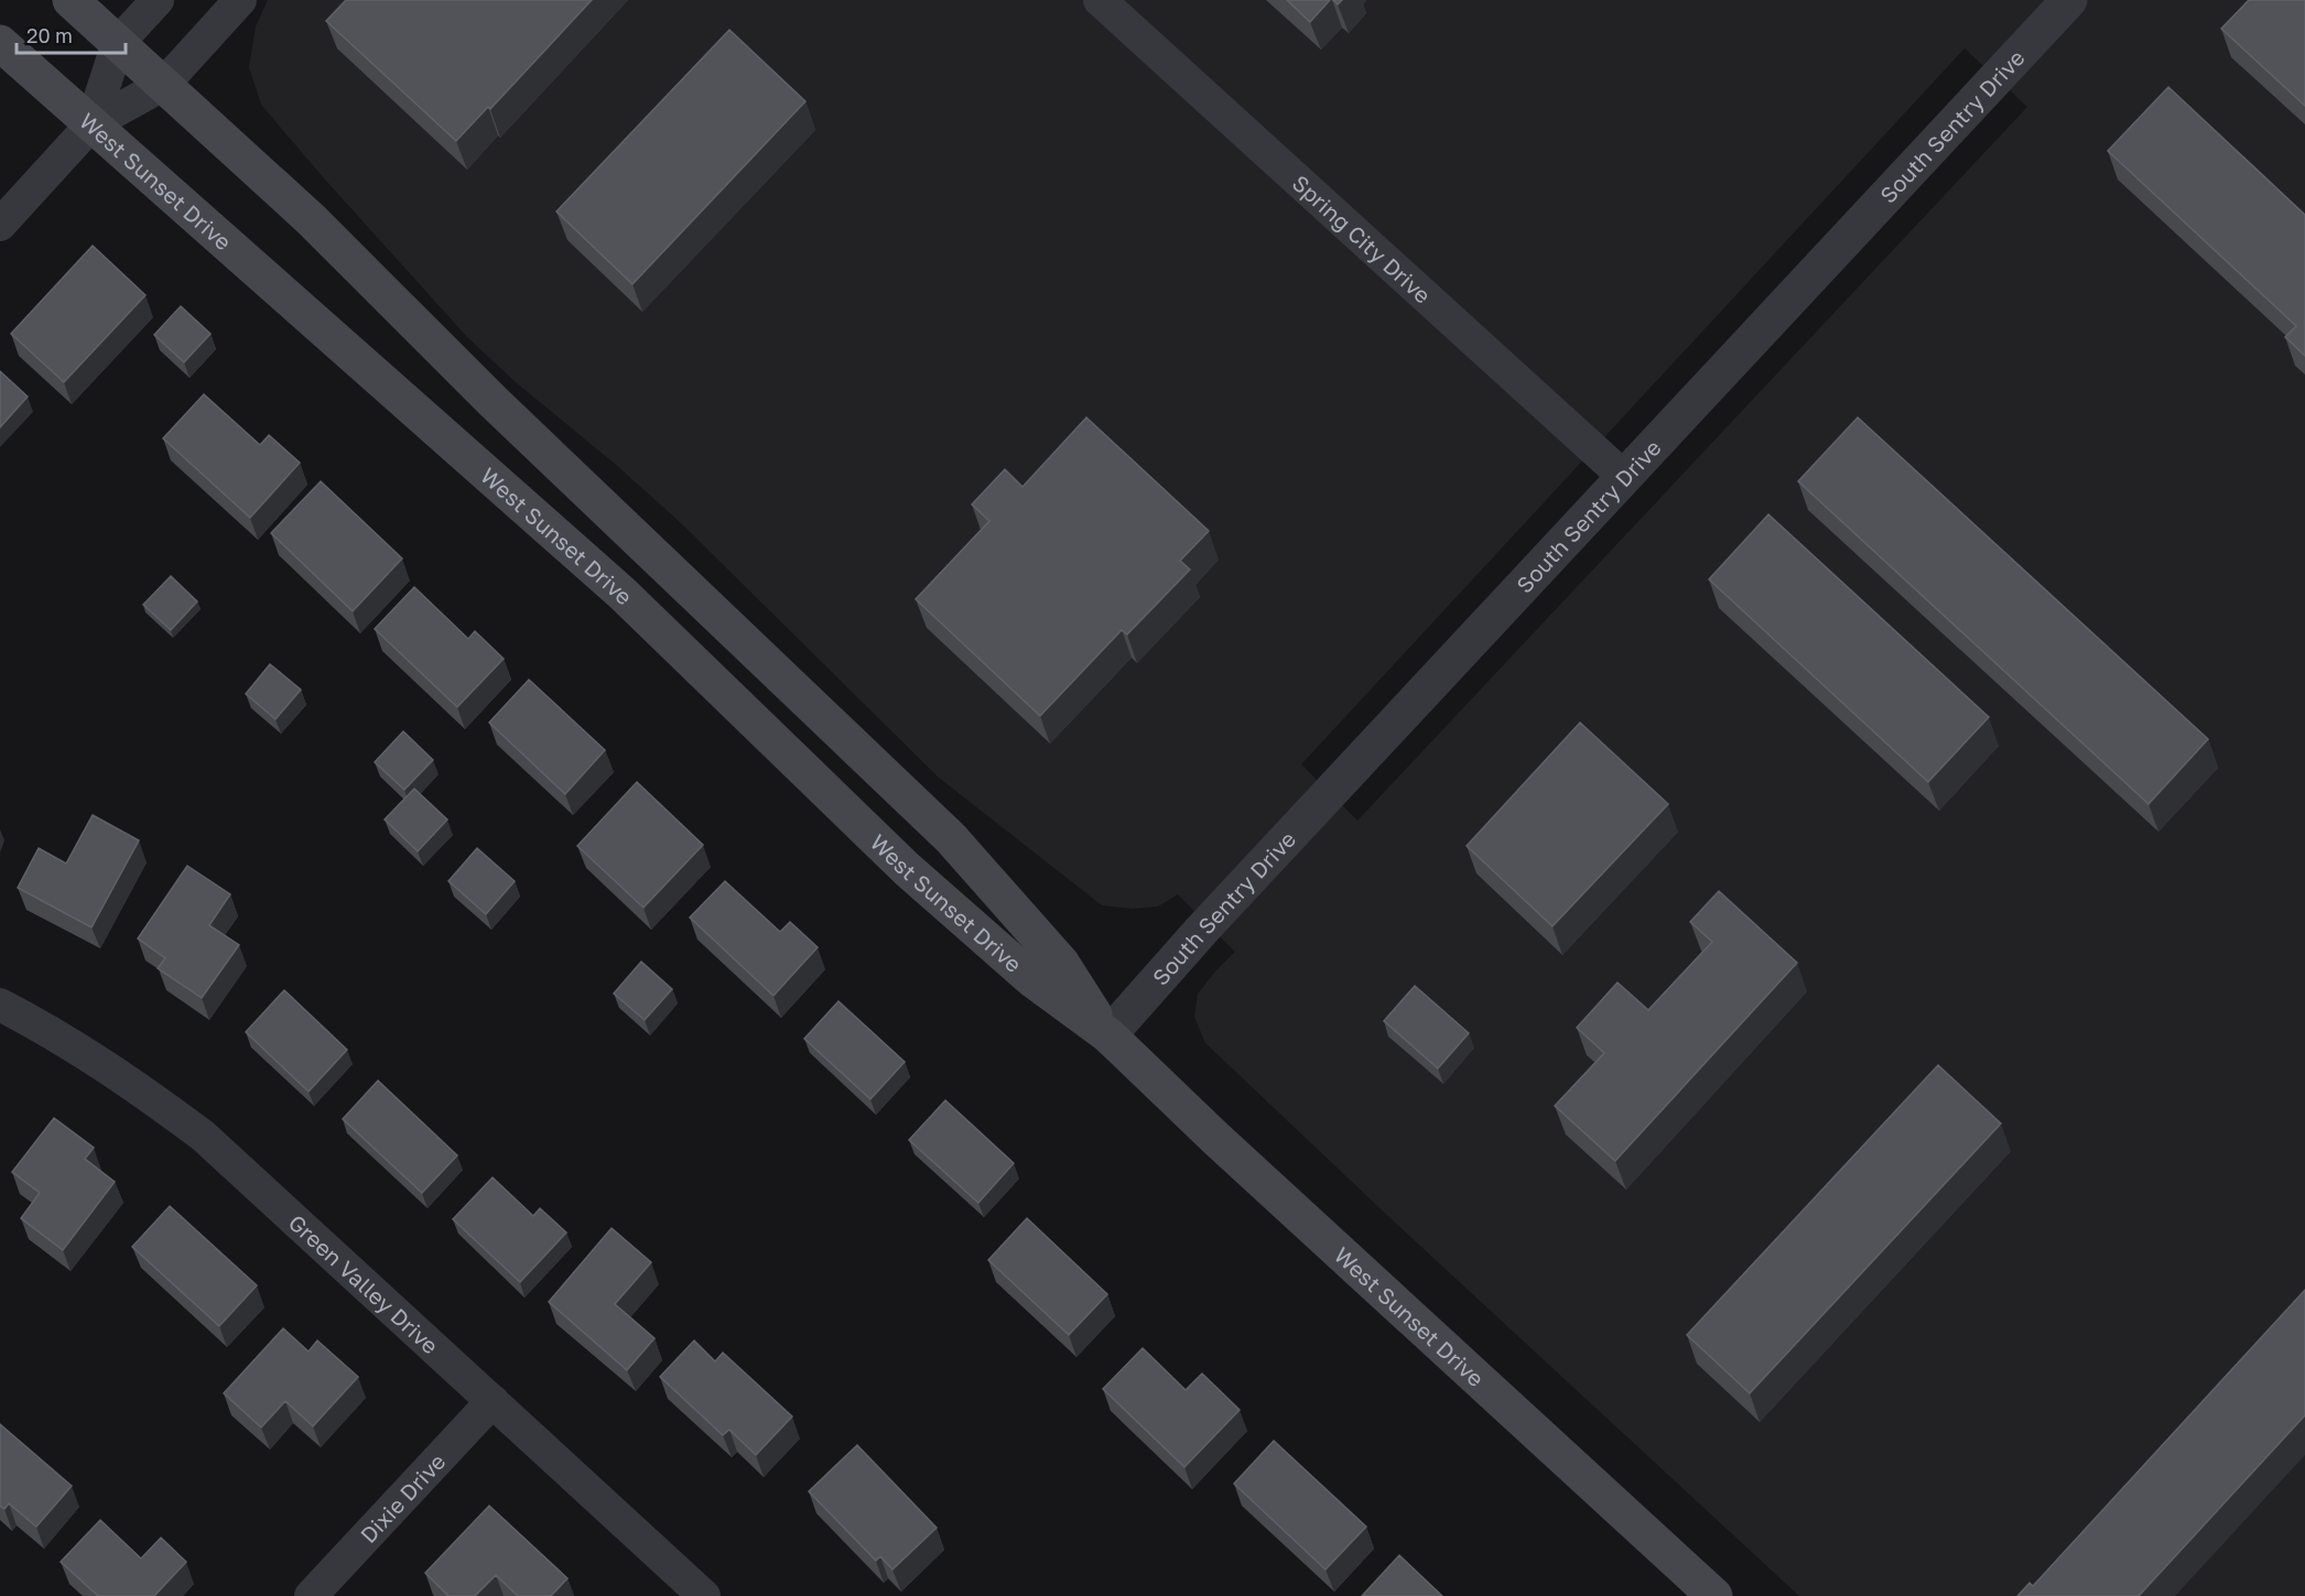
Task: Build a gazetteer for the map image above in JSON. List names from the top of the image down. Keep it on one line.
{"streets":{"main road":["West Sunset Drive"],"street":["South Sentry Drive","Spring City Drive","Green Valley Drive","Dixie Drive"]},"crossings":[["South Sentry Drive","West Sunset Drive"],["South Sentry Drive","Spring City Drive"],["Green Valley Drive","Dixie Drive"]],"scale_bar":"20 m"}
